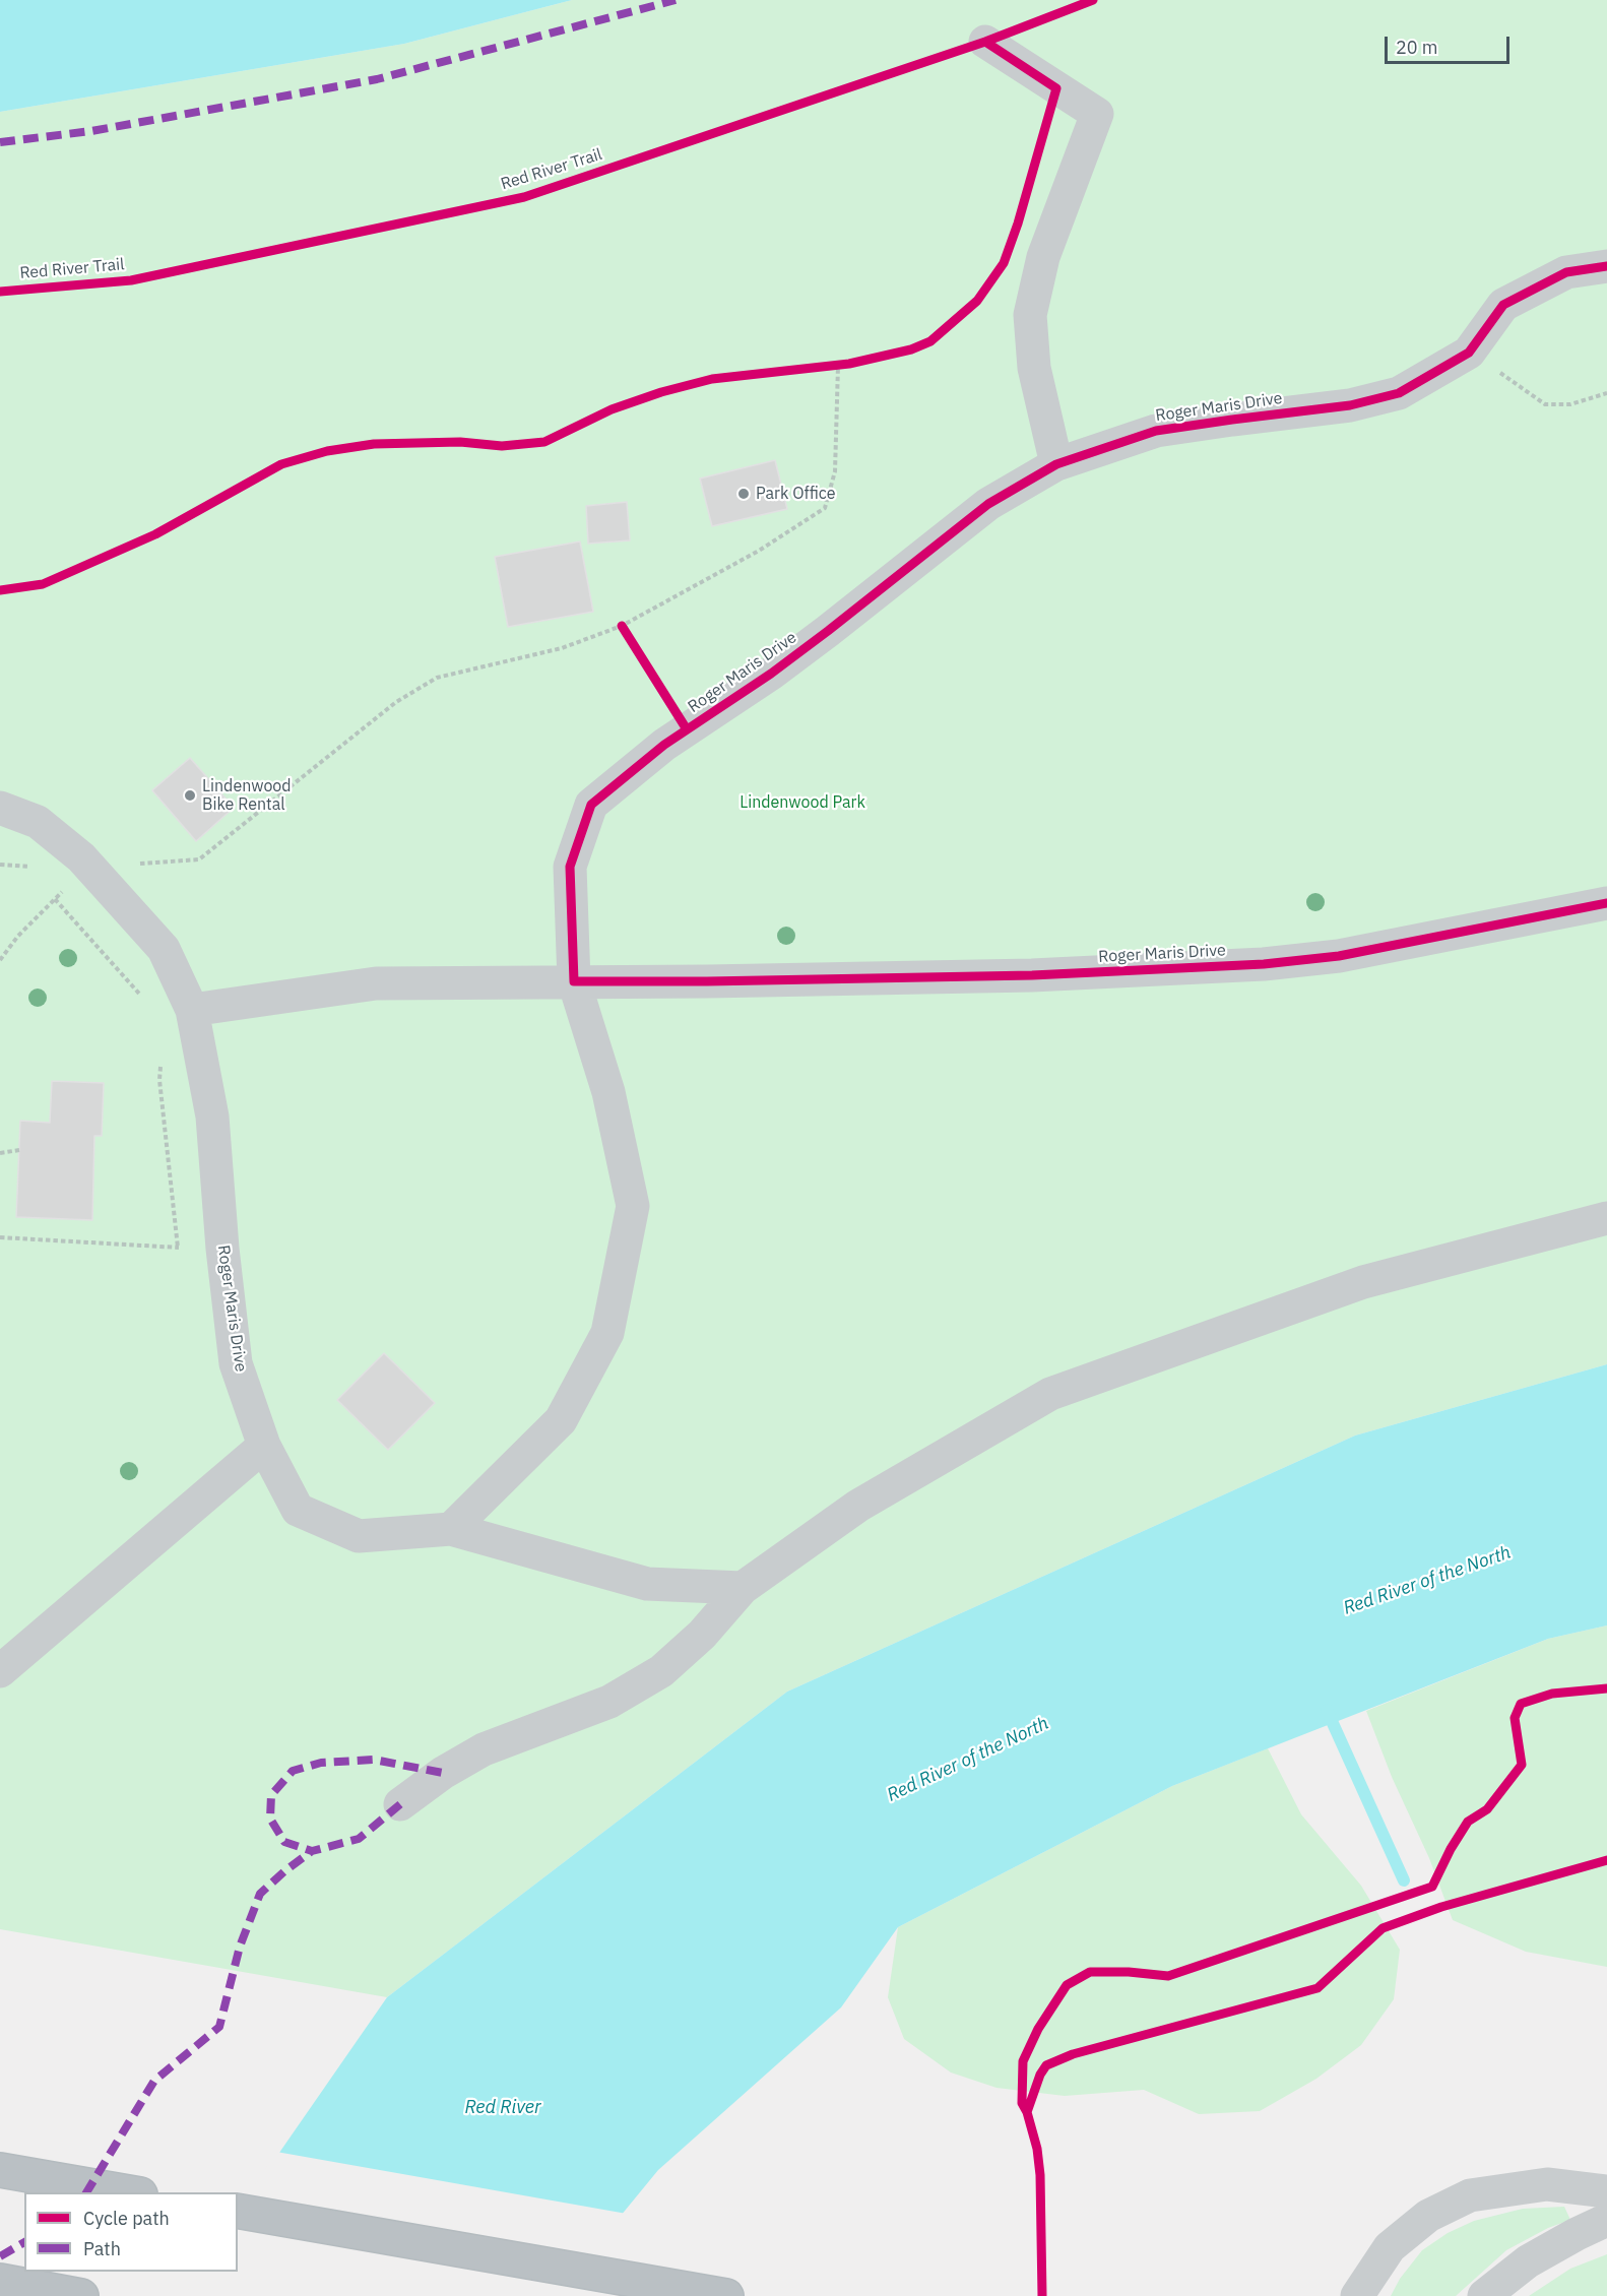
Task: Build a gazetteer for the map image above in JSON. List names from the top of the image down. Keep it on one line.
{"streets":{"street":["Roger Maris Drive"],"cycle path":["Red River Trail"]},"water":["Red River of the North","Red River"],"parks":["Lindenwood Park"],"places":["Park Office","Lindenwood Bike Rental"],"legend":["Cycle path","Path"],"scale_bar":"20 m"}
